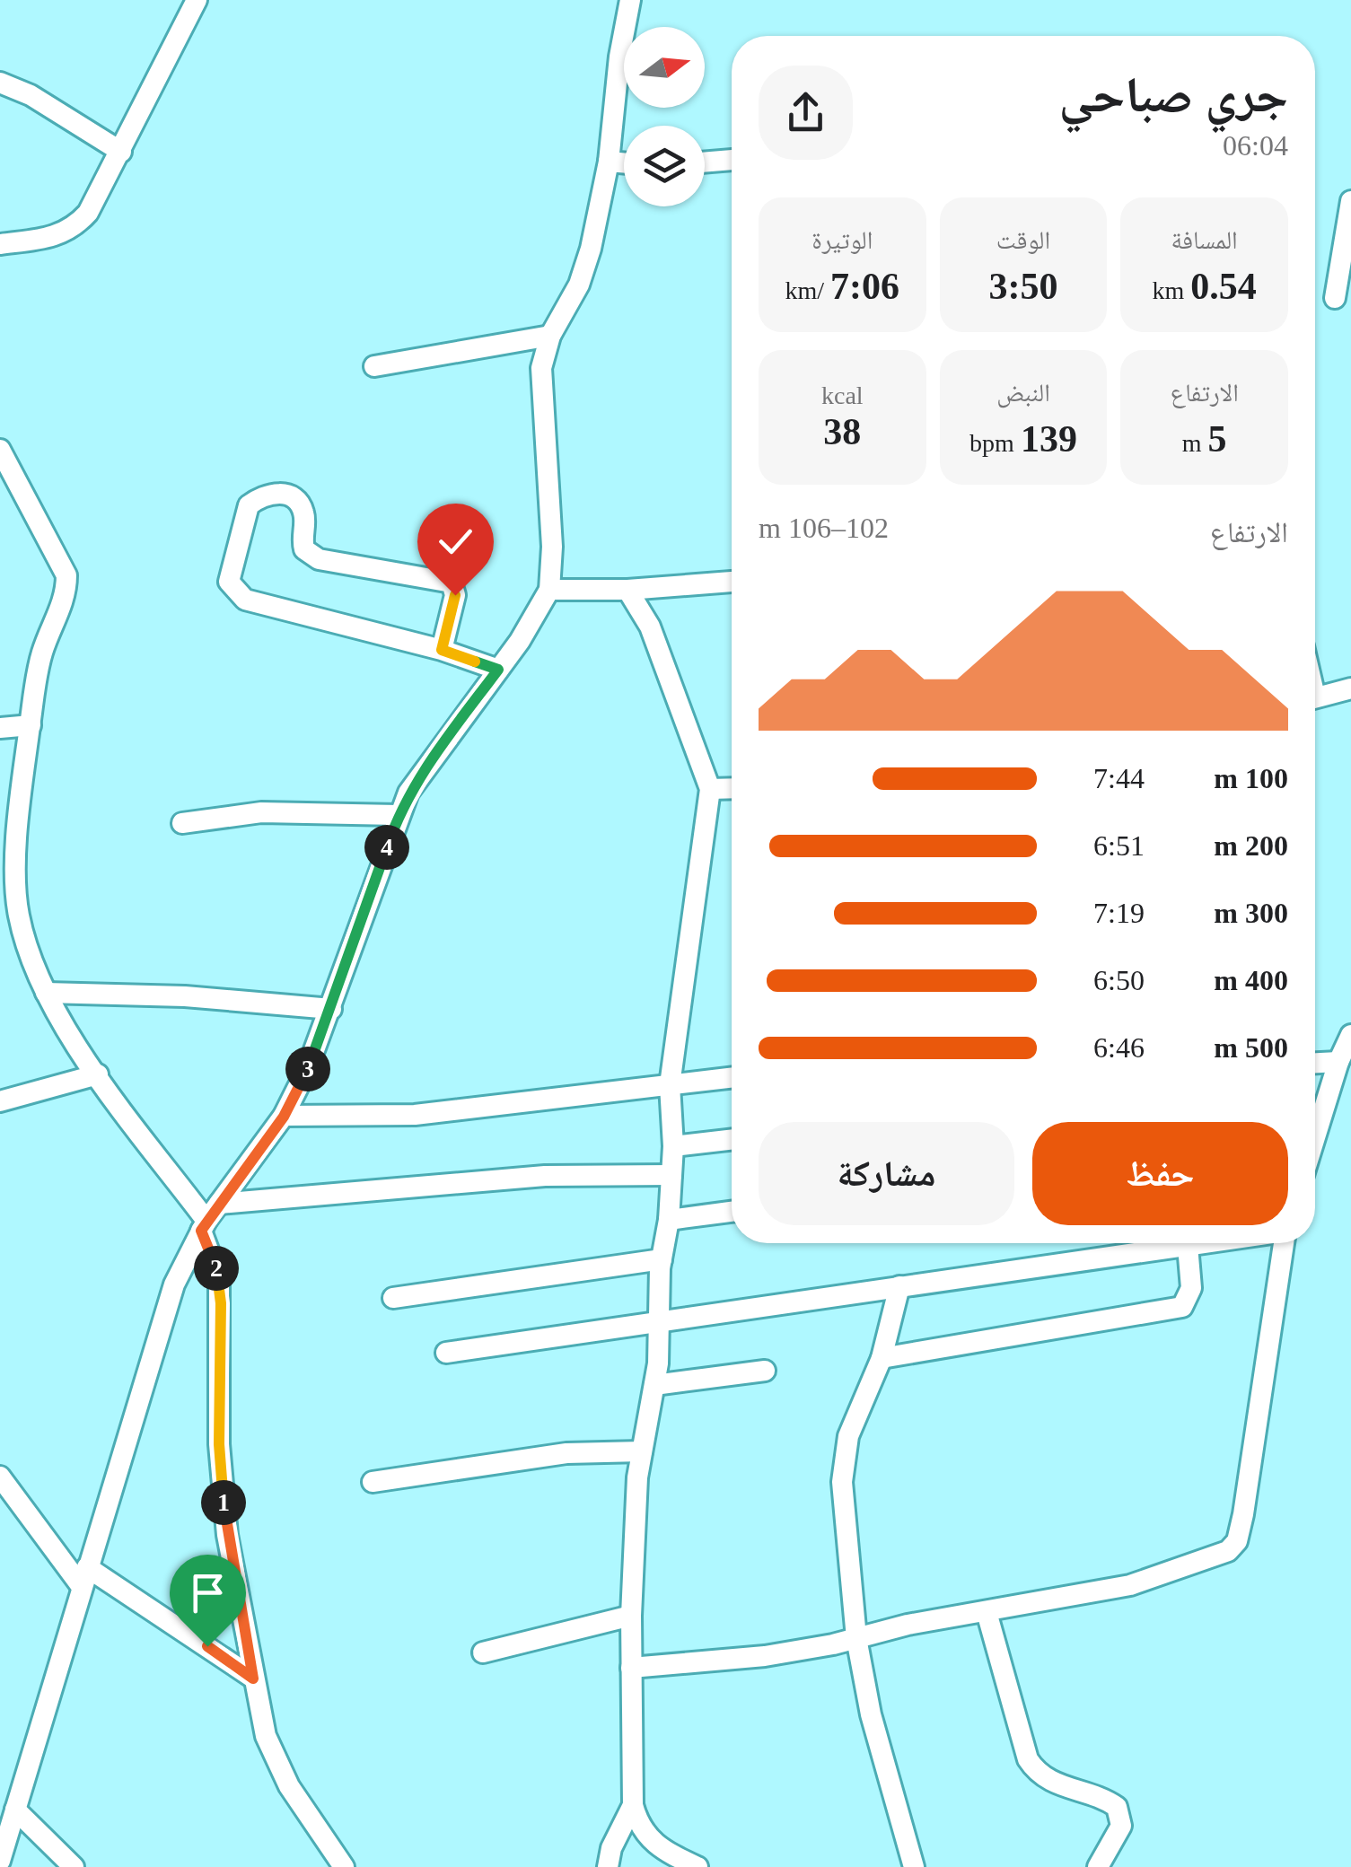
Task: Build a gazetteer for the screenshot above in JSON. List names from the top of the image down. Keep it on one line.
{"north":"right","page":{"heading":["جري صباحي","06:04"],"stats":[["المسافة","0.54 km"],["الوقت","3:50"],["الوتيرة","7:06 /km"],["الارتفاع","5 m"],["النبض","139 bpm"],["kcal","38"]],"chart":["الارتفاع","102–106 m"],"list":[{"name":"100 m","note":"7:44"},{"name":"200 m","note":"6:51"},{"name":"300 m","note":"7:19"},{"name":"400 m","note":"6:50"},{"name":"500 m","note":"6:46"}],"pins":["4","3","2","1"],"buttons":["حفظ","مشاركة"]}}
